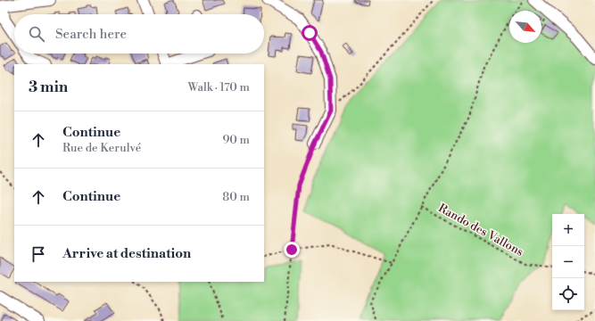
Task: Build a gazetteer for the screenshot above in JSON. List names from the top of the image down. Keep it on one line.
{"streets":{"path":["Rando des Vallons"]},"north":"bottom right","page":{"search":"Search here","heading":["3 min","Walk · 170 m"],"list":[["Continue","Rue de Kerulvé","90 m"],["Continue","80 m"],"Arrive at destination"],"map_buttons":["+","−"]}}
